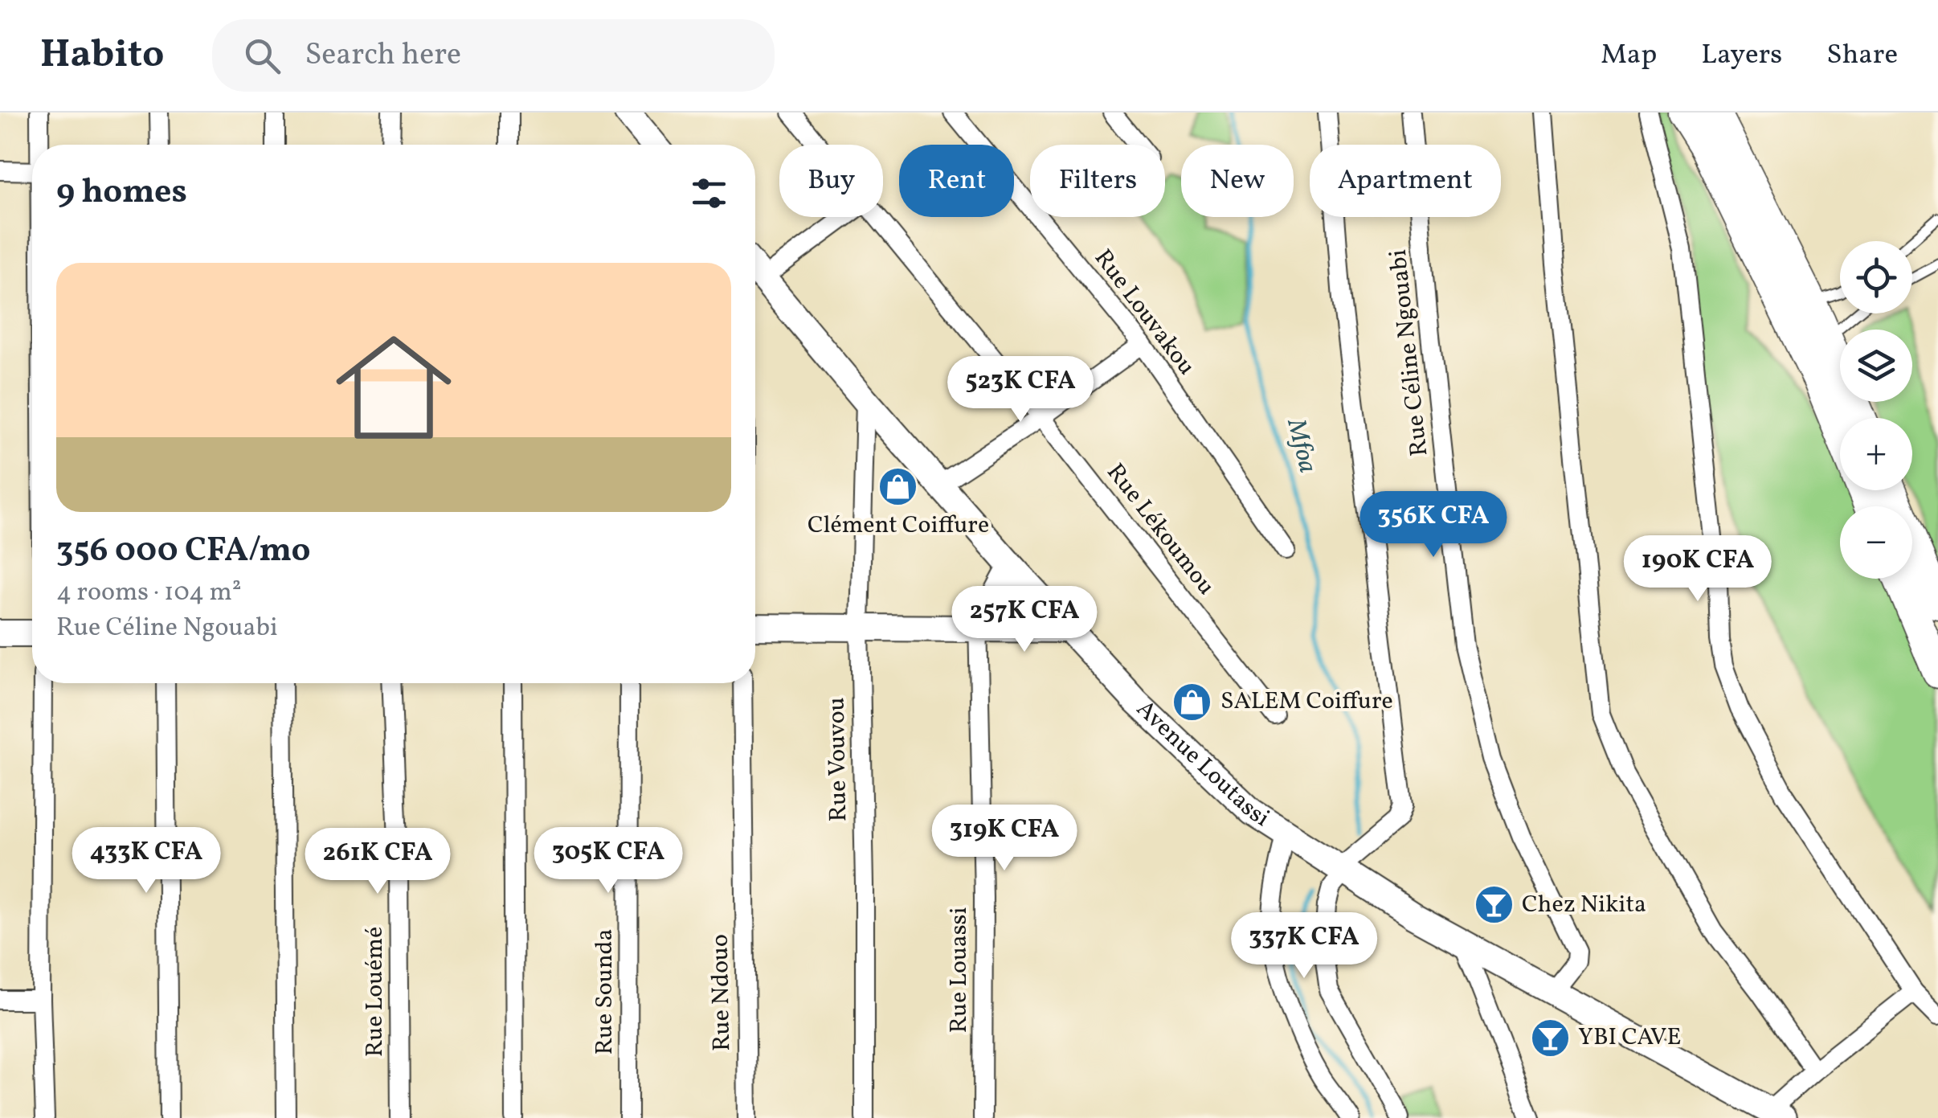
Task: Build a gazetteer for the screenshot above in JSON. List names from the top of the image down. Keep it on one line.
{"streets":{"main road":["Avenue Loutassi"],"street":["Rue Louvakou","Rue Céline Ngouabi","Rue Lékoumou","Rue Vouvou","Rue Louassi","Rue Louémé","Rue Sounda","Rue Ndouo"]},"crossings":[["Rue Céline Ngouabi","Avenue Loutassi"],["Rue Vouvou","Avenue Loutassi"]],"water":["Mfoa"],"places":{"shop":["Clément Coiffure","SALEM Coiffure"],"bar":["Chez Nikita","YBI CAVE"]},"page":{"header":"Habito","search":"Search here","nav":["Map","Layers","Share"],"chip":["Buy","Rent","Filters","New","Apartment"],"heading":"9 homes","map_buttons":["+","−"],"list":[{"name":"356 000 CFA/mo","note":"4 rooms · 104 m² · Rue Céline Ngouabi"}],"price":["523K CFA","356K CFA","190K CFA","257K CFA","319K CFA","433K CFA","305K CFA","261K CFA","337K CFA"]}}
